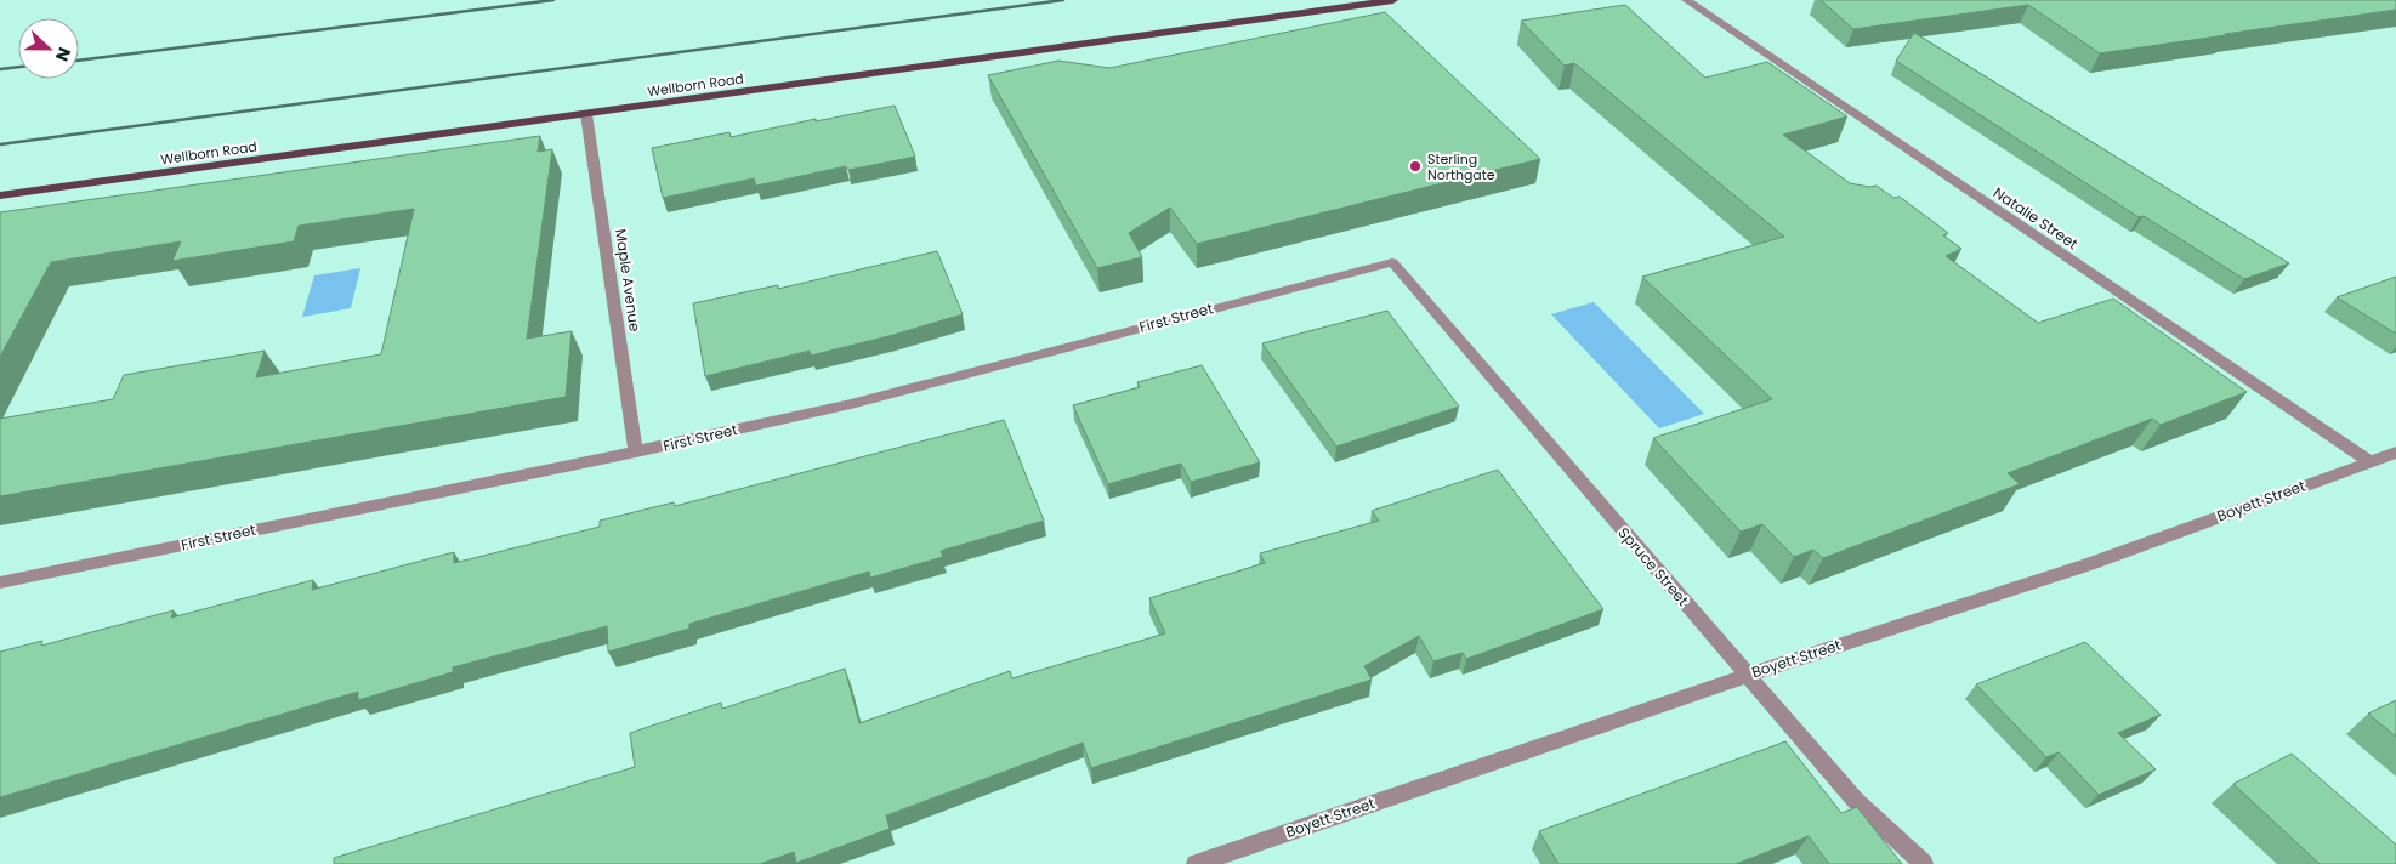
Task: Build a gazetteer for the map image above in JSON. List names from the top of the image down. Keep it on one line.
{"streets":{"main road":["Wellborn Road"],"street":["Natalie Street","Maple Avenue","First Street","Boyett Street","Spruce Street"]},"crossings":[["Wellborn Road","Maple Avenue"],["Natalie Street","Boyett Street"],["Maple Avenue","First Street"],["First Street","Spruce Street"],["Boyett Street","Spruce Street"]],"places":["Sterling Northgate"],"north":"right"}
